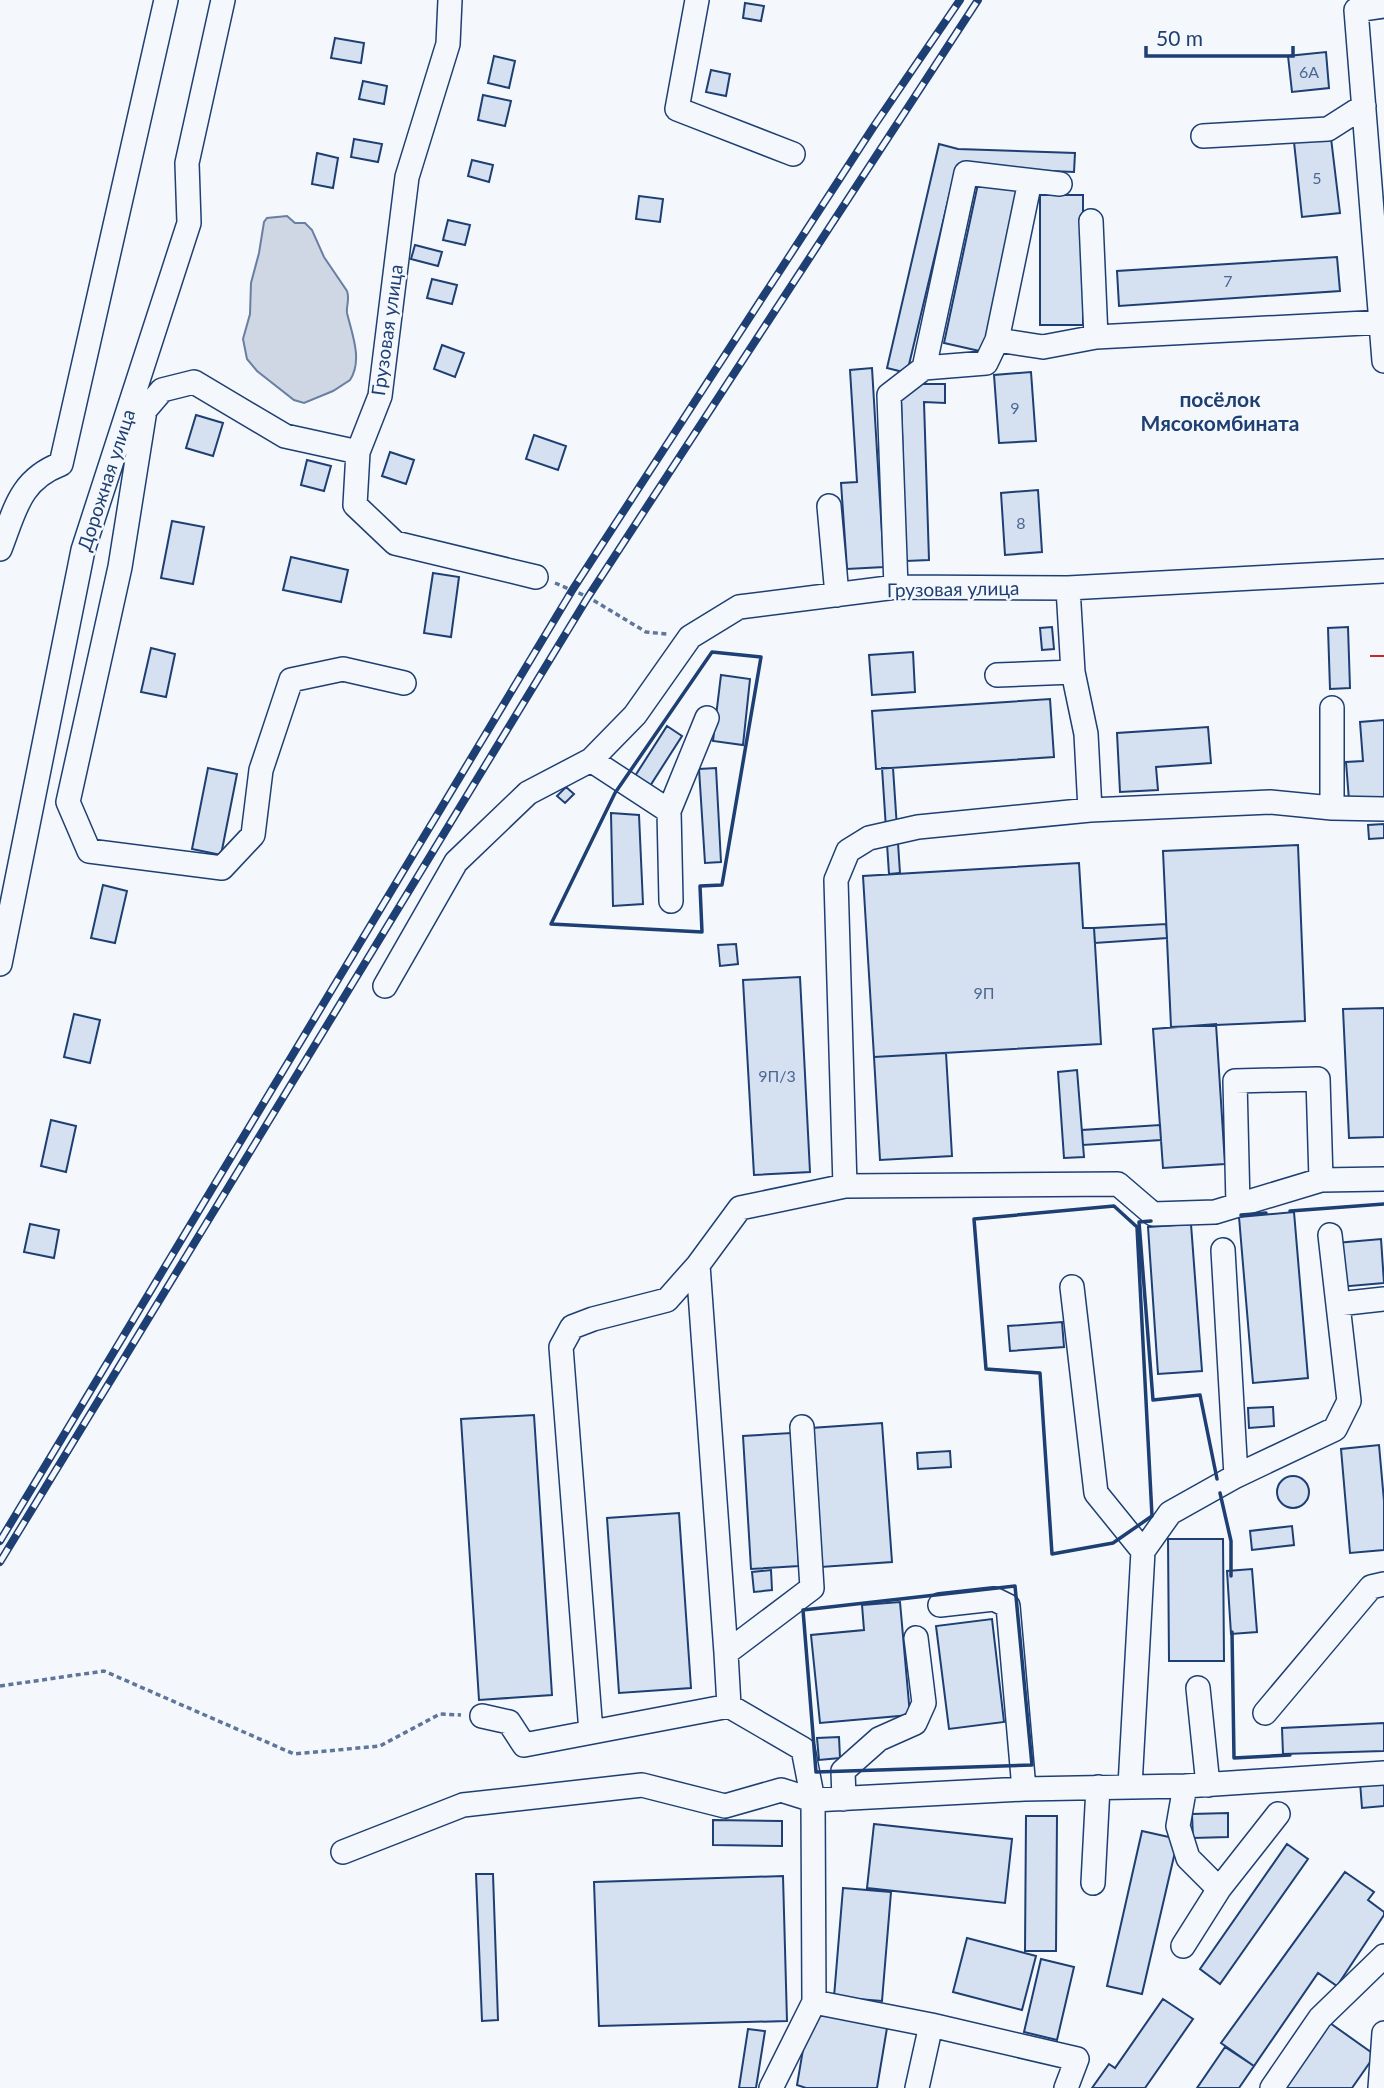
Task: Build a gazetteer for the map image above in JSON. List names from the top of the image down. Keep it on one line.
{"streets":{"street":["Грузовая улица","Дорожная улица"]},"districts":["посёлок Мясокомбината"],"house_numbers":["6А","5","7","9","8","9П","9П/3"],"scale_bar":"50 m"}
